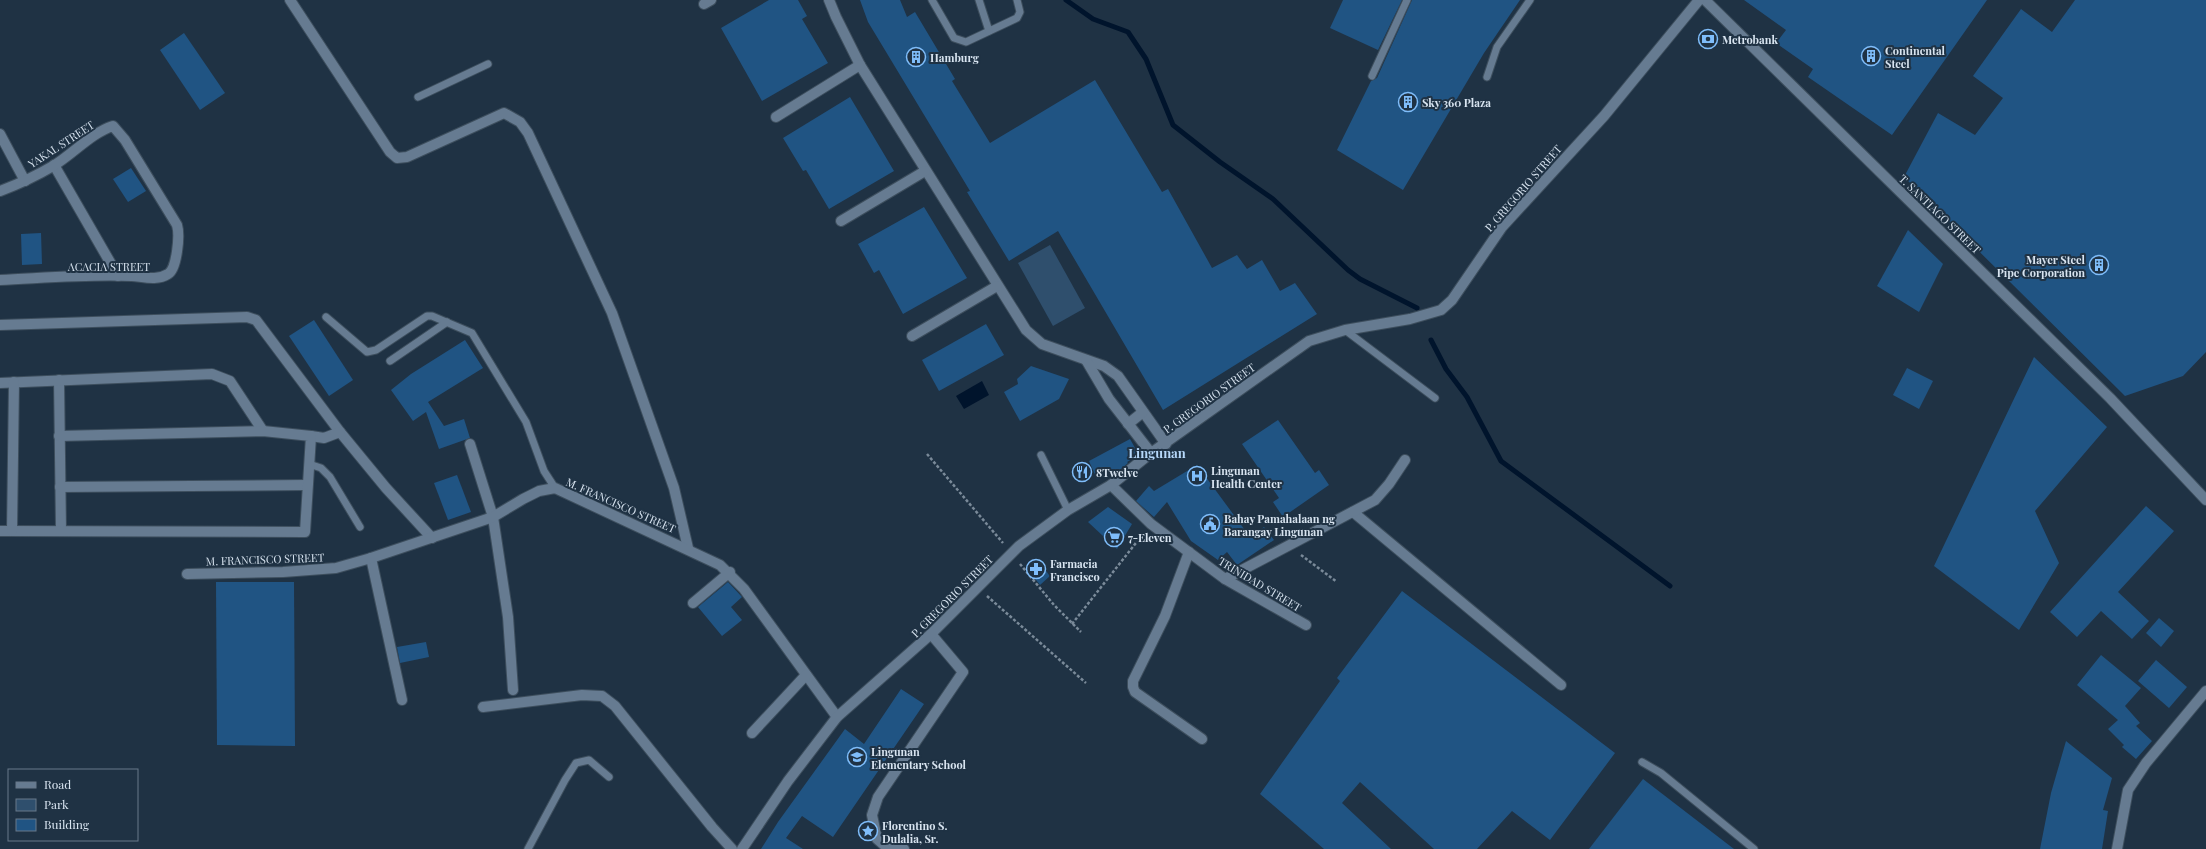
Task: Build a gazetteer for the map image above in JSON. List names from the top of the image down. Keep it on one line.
{"streets":{"street":["YAKAL STREET","P. GREGORIO STREET","T. SANTIAGO STREET","ACACIA STREET","M. FRANCISCO STREET","TRINIDAD STREET"]},"crossings":[["YAKAL STREET","ACACIA STREET"],["P. GREGORIO STREET","M. FRANCISCO STREET"],["P. GREGORIO STREET","TRINIDAD STREET"]],"districts":["Lingunan"],"places":{"bank":["Metrobank"],"building":["Continental Steel","Hamburg","Sky 360 Plaza","Mayer Steel Pipe Corporation"],"restaurant":["8Twelve"],"hospital":["Lingunan Health Center"],"public building":["Bahay Pamahalaan ng Barangay Lingunan"],"supermarket":["7-Eleven"],"pharmacy":["Farmacia Francisco"],"school or university":["Lingunan Elementary School"],"place":["Florentino S. Dulalia, Sr."]},"legend":["Road","Park","Building"]}
